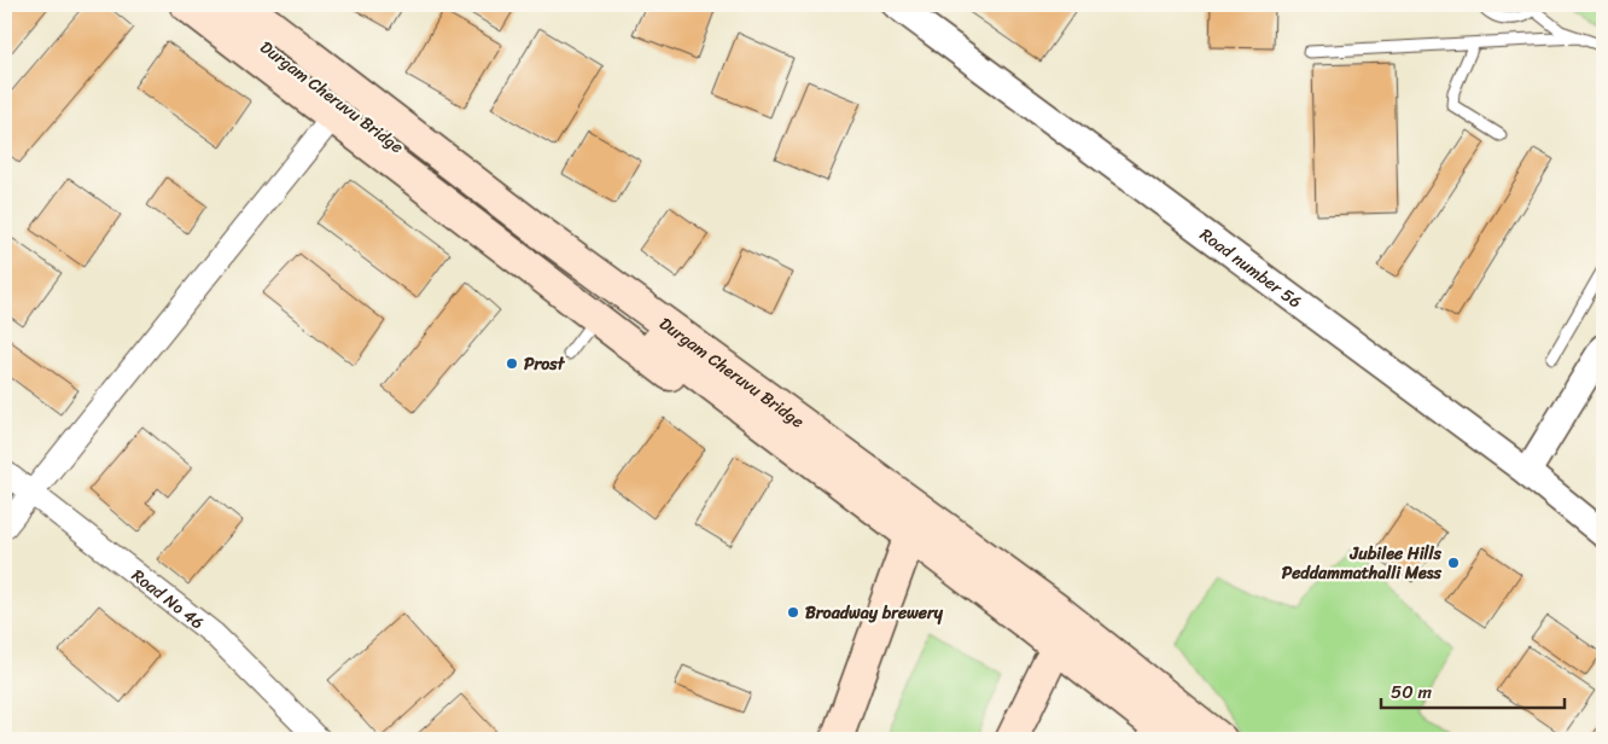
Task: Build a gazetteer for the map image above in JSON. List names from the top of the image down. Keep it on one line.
{"streets":{"main road":["Durgam Cheruvu Bridge"],"street":["Road number 56","Road No 46"]},"places":["Prost","Jubilee Hills Peddammathalli Mess","Broadway brewery"],"scale_bar":"50 m"}
